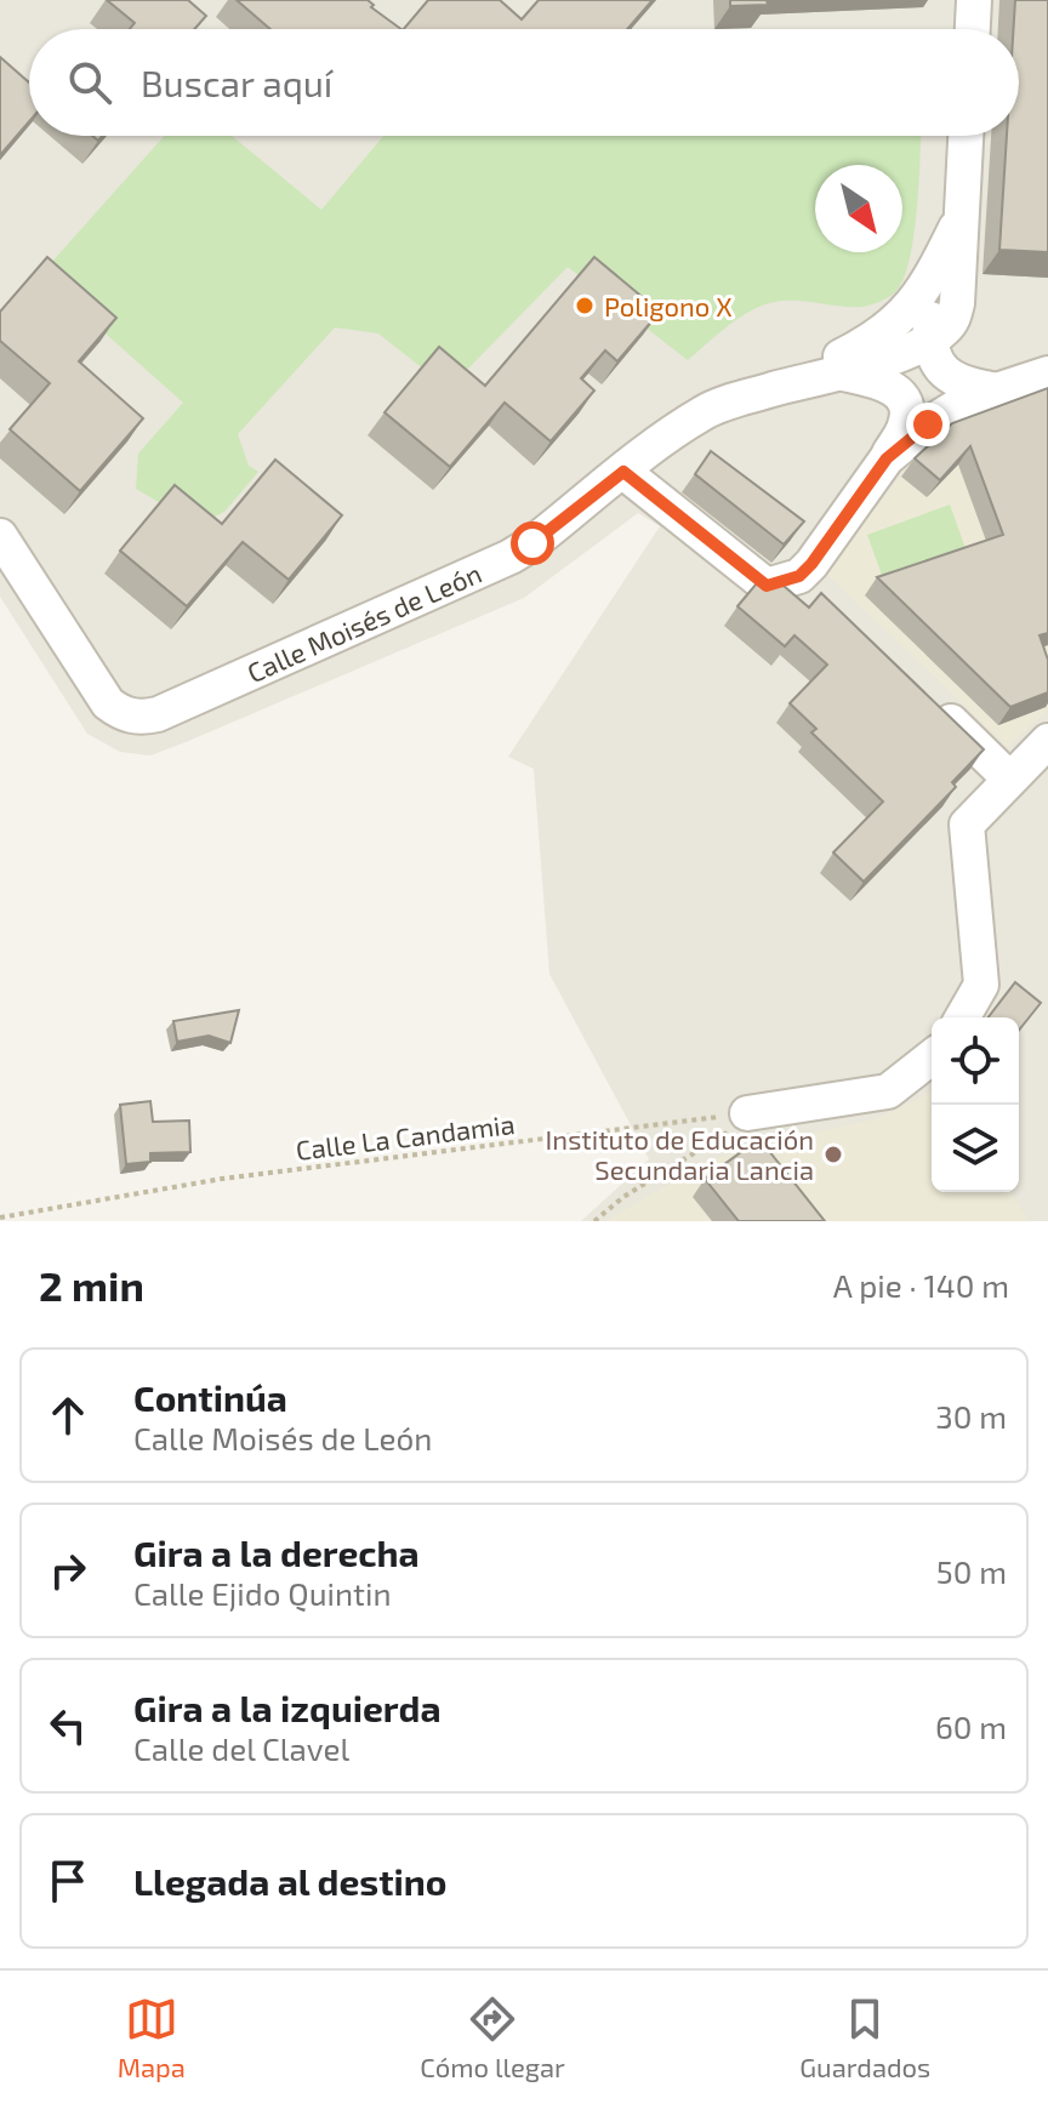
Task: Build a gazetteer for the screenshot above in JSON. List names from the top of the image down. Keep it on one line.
{"streets":{"street":["Calle Moisés de León"],"path":["Calle La Candamia"]},"places":["Poligono X","Instituto de Educación Secundaria Lancia"],"north":"bottom right","page":{"search":"Buscar aquí","heading":["2 min","A pie · 140 m"],"list":[["Continúa","Calle Moisés de León","30 m"],["Gira a la derecha","Calle Ejido Quintin","50 m"],["Gira a la izquierda","Calle del Clavel","60 m"],"Llegada al destino"],"nav":["Mapa","Cómo llegar","Guardados"]}}
